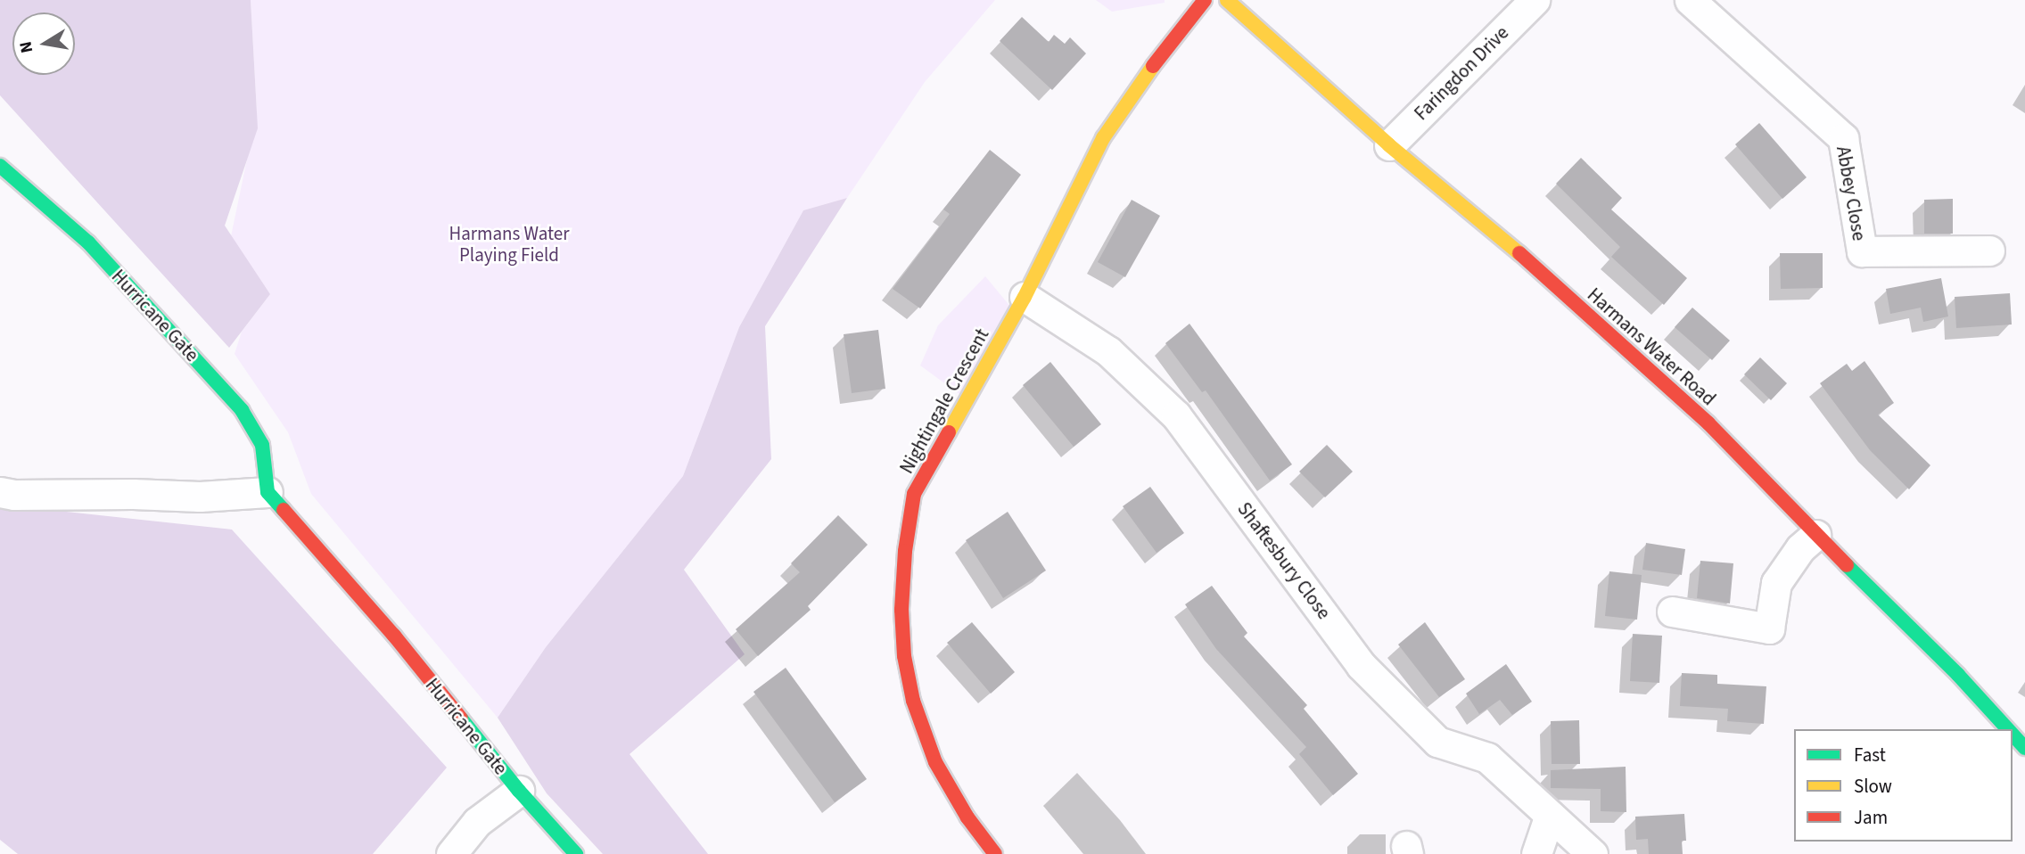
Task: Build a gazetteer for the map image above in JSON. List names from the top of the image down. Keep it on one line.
{"streets":{"street":["Faringdon Drive","Abbey Close","Hurricane Gate","Harmans Water Road","Nightingale Crescent","Shaftesbury Close"]},"crossings":[["Faringdon Drive","Harmans Water Road"],["Nightingale Crescent","Shaftesbury Close"]],"parks":["Harmans Water Playing Field"],"legend":["Fast","Slow","Jam"],"north":"left"}
